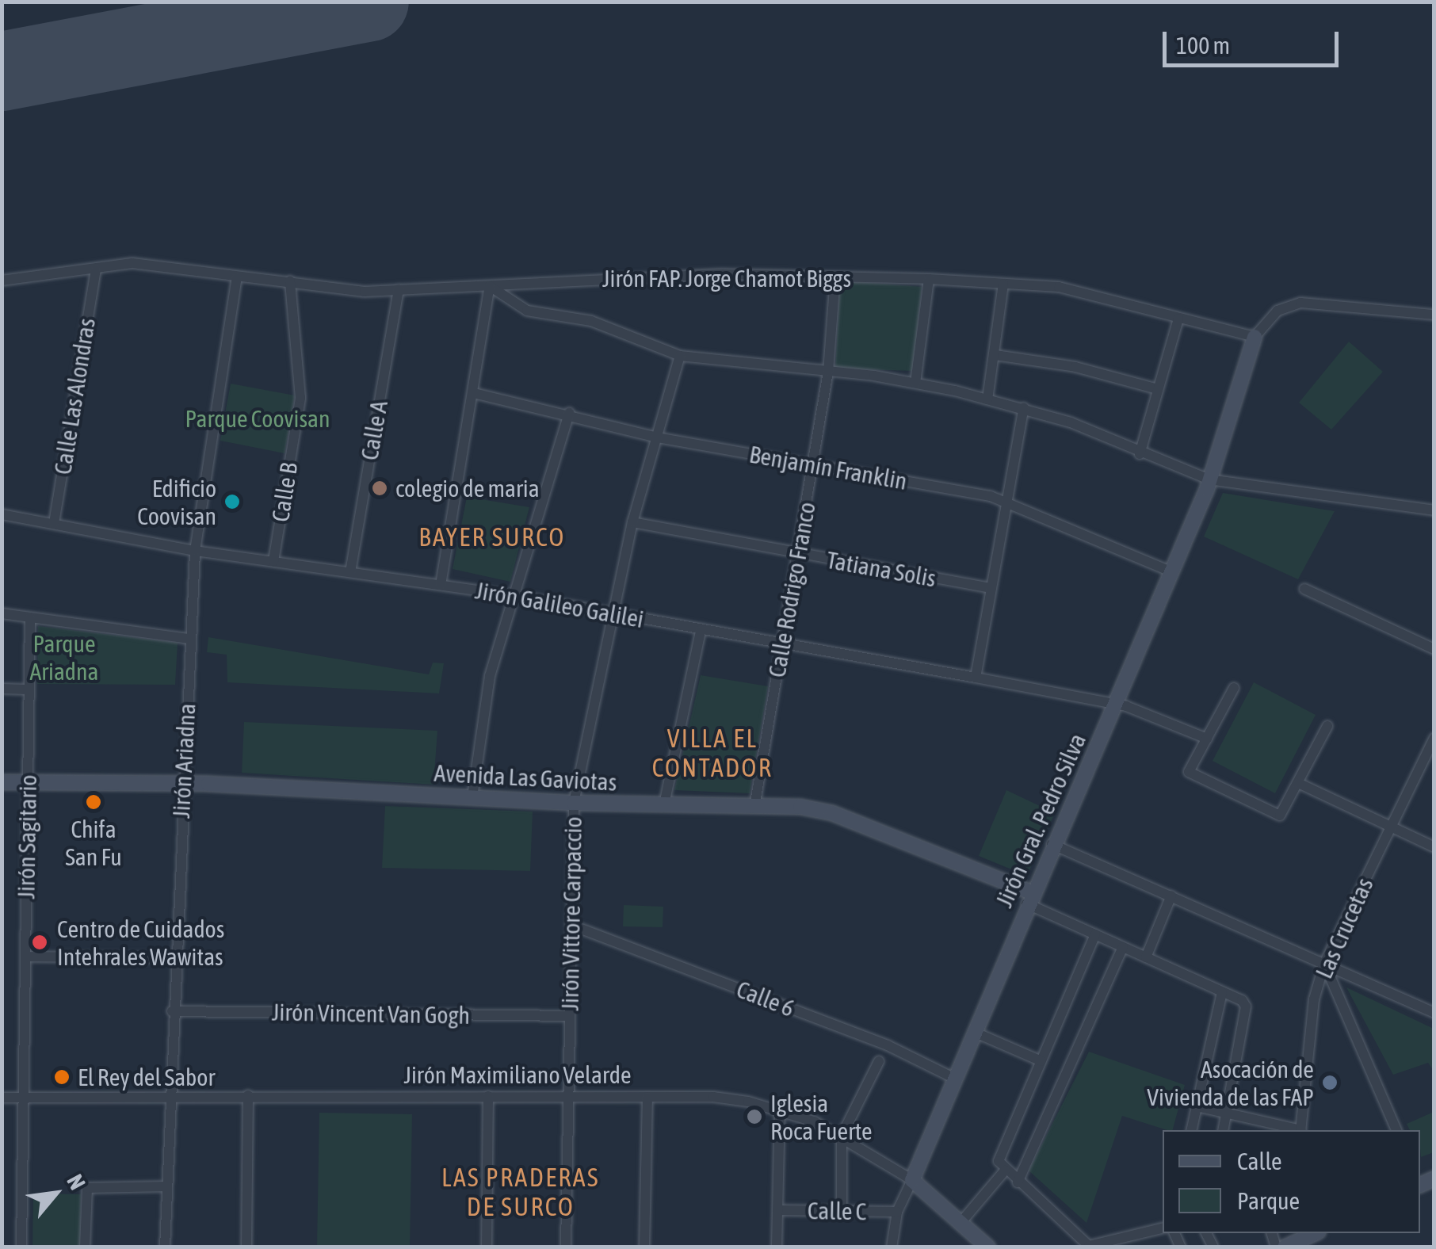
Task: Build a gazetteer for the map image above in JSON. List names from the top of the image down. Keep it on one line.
{"streets":{"street":["Jirón FAP. Jorge Chamot Biggs","Calle Las Alondras","Calle A","Benjamín Franklin","Calle B","Tatiana Solis","Calle Rodrigo Franco","Jirón Galileo Galilei","Jirón Ariadna","Avenida Las Gaviotas","Jirón Gral. Pedro Silva","Jirón Sagitario","Jirón Vittore Carpaccio","Las Crucetas","Calle 6","Jirón Vincent Van Gogh","Jirón Maximiliano Velarde","Calle C"]},"crossings":[["Jirón FAP. Jorge Chamot Biggs","Calle Las Alondras"],["Jirón FAP. Jorge Chamot Biggs","Calle A"],["Jirón FAP. Jorge Chamot Biggs","Calle B"],["Jirón FAP. Jorge Chamot Biggs","Calle Rodrigo Franco"],["Jirón FAP. Jorge Chamot Biggs","Jirón Ariadna"],["Jirón FAP. Jorge Chamot Biggs","Jirón Gral. Pedro Silva"],["Calle Las Alondras","Jirón Galileo Galilei"],["Calle A","Jirón Galileo Galilei"],["Benjamín Franklin","Calle Rodrigo Franco"],["Benjamín Franklin","Jirón Gral. Pedro Silva"],["Benjamín Franklin","Jirón Vittore Carpaccio"],["Calle B","Jirón Galileo Galilei"],["Tatiana Solis","Calle Rodrigo Franco"],["Tatiana Solis","Jirón Vittore Carpaccio"],["Calle Rodrigo Franco","Jirón Galileo Galilei"],["Calle Rodrigo Franco","Avenida Las Gaviotas"],["Jirón Galileo Galilei","Jirón Ariadna"],["Jirón Galileo Galilei","Jirón Gral. Pedro Silva"],["Jirón Galileo Galilei","Jirón Vittore Carpaccio"],["Jirón Ariadna","Avenida Las Gaviotas"],["Jirón Ariadna","Jirón Vincent Van Gogh"],["Jirón Ariadna","Jirón Maximiliano Velarde"],["Avenida Las Gaviotas","Jirón Gral. Pedro Silva"],["Avenida Las Gaviotas","Jirón Sagitario"],["Avenida Las Gaviotas","Jirón Vittore Carpaccio"],["Jirón Gral. Pedro Silva","Calle 6"],["Jirón Gral. Pedro Silva","Jirón Maximiliano Velarde"],["Jirón Sagitario","Jirón Maximiliano Velarde"],["Jirón Vittore Carpaccio","Calle 6"],["Jirón Vittore Carpaccio","Jirón Vincent Van Gogh"],["Jirón Vittore Carpaccio","Jirón Maximiliano Velarde"]],"districts":["BAYER SURCO","VILLA EL CONTADOR","LAS PRADERAS DE SURCO"],"parks":["Parque Coovisan","Parque Ariadna"],"places":["colegio de maria","Edificio Coovisan","Chifa San Fu","Centro de Cuidados Intehrales Wawitas","El Rey del Sabor","Asocación de Vivienda de las FAP","Iglesia Roca Fuerte"],"legend":["Calle","Parque"],"scale_bar":"100 m","north":"top right"}
